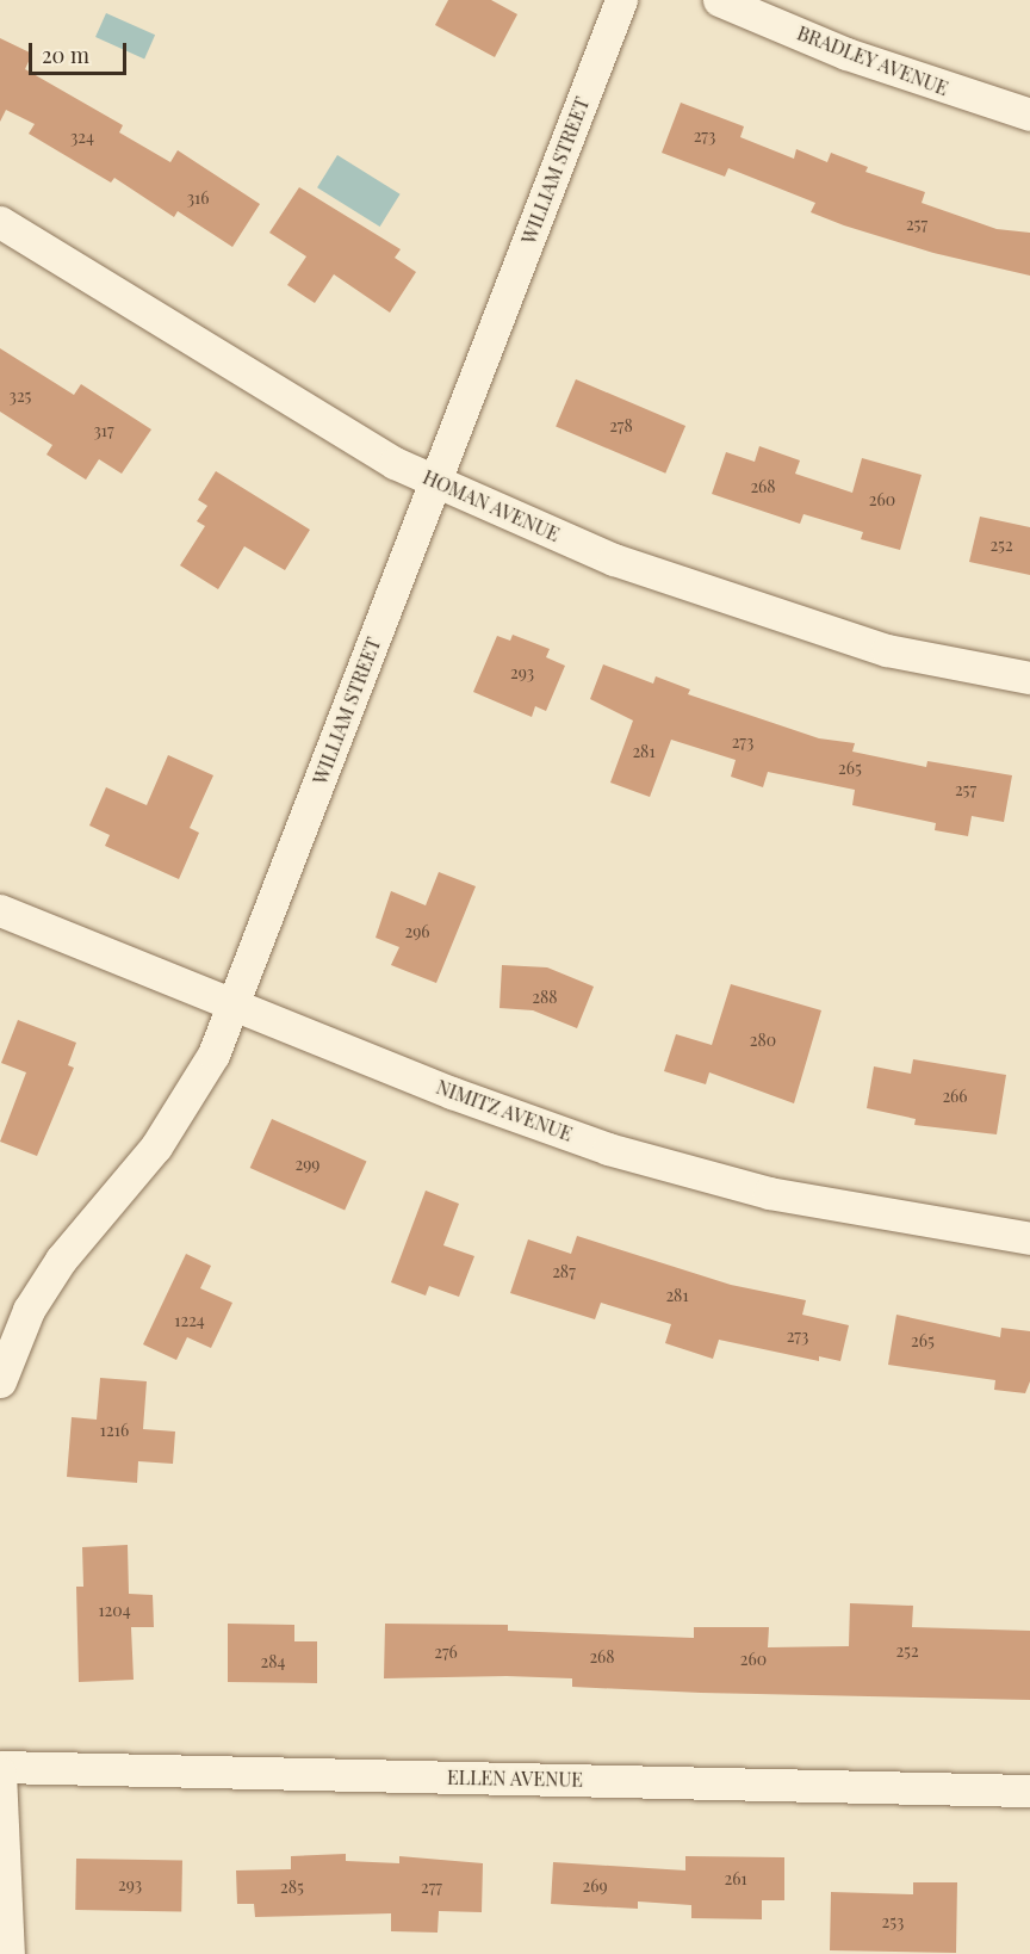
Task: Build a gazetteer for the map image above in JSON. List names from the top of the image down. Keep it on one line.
{"streets":{"street":["BRADLEY AVENUE","WILLIAM STREET","HOMAN AVENUE","NIMITZ AVENUE","ELLEN AVENUE"]},"crossings":[["WILLIAM STREET","HOMAN AVENUE"],["WILLIAM STREET","NIMITZ AVENUE"]],"house_numbers":["273","324","316","257","325","278","317","268","260","252","293","273","281","265","257","296","288","280","266","299","287","281","1224","273","265","1216","1204","252","276","268","260","284","261","293","269","285","277","253"],"scale_bar":"20 m"}
